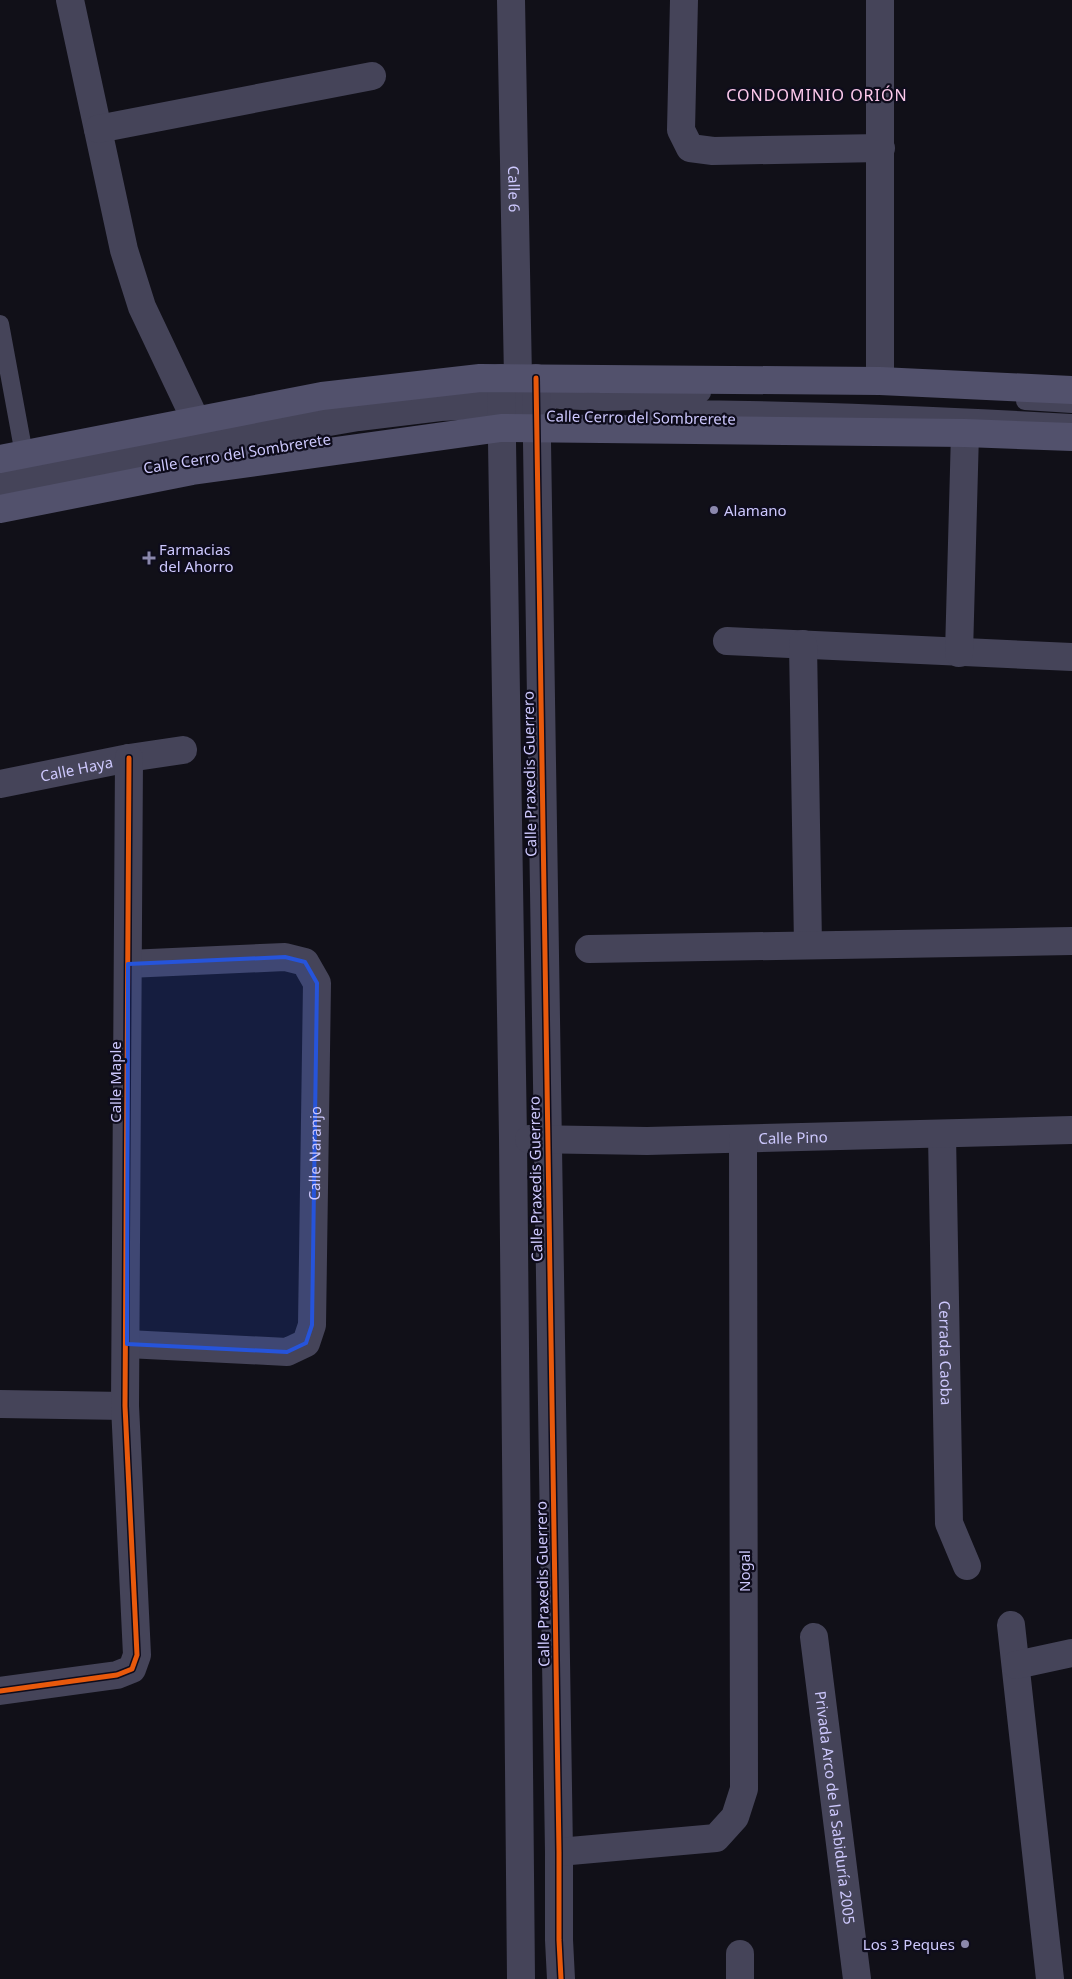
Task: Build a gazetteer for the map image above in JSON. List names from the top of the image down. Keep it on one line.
{"streets":{"main road":["Calle Cerro del Sombrerete"],"street":["Calle 6","Calle Haya","Calle Praxedis Guerrero","Calle Maple","Calle Pino","Calle Naranjo","Cerrada Caoba","Nogal","Privada Arco de la Sabiduría 2005"]},"crossings":[["Calle 6","Calle Cerro del Sombrerete"],["Calle 6","Calle Praxedis Guerrero"],["Calle Cerro del Sombrerete","Calle Praxedis Guerrero"],["Calle Haya","Calle Maple"],["Calle Praxedis Guerrero","Calle Pino"],["Calle Praxedis Guerrero","Nogal"],["Calle Maple","Calle Naranjo"],["Calle Pino","Cerrada Caoba"],["Calle Pino","Nogal"]],"districts":["CONDOMINIO ORIÓN"],"places":{"other":["Alamano","Los 3 Peques"],"health":["Farmacias del Ahorro"]}}
